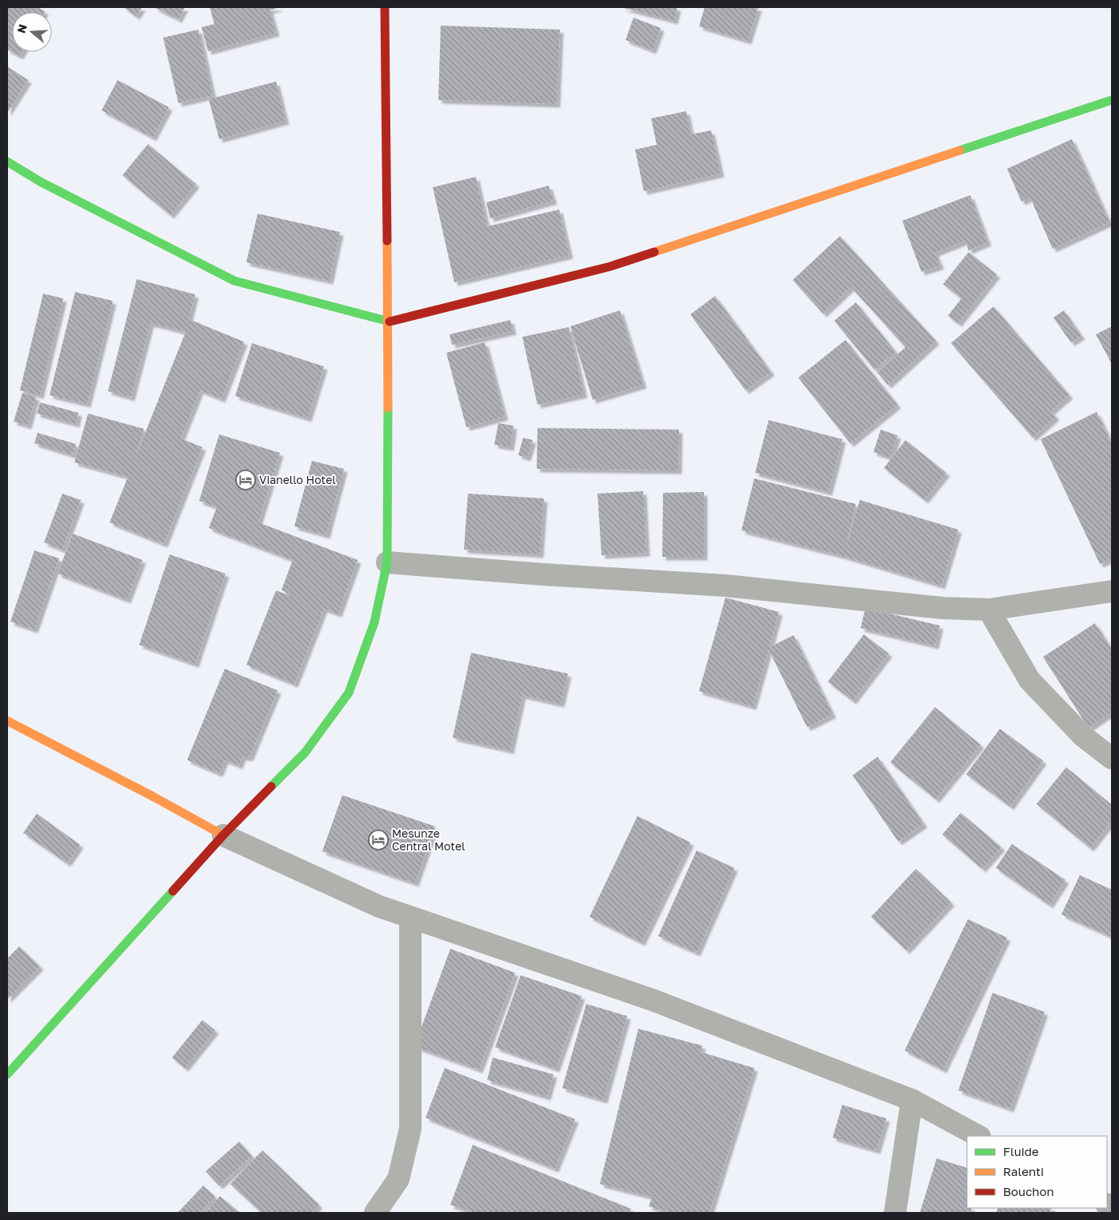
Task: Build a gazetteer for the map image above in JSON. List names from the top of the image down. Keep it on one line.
{"places":{"hotel":["Vianello Hotel","Mesunze Central Motel"]},"legend":["Fluide","Ralenti","Bouchon"],"north":"left"}
